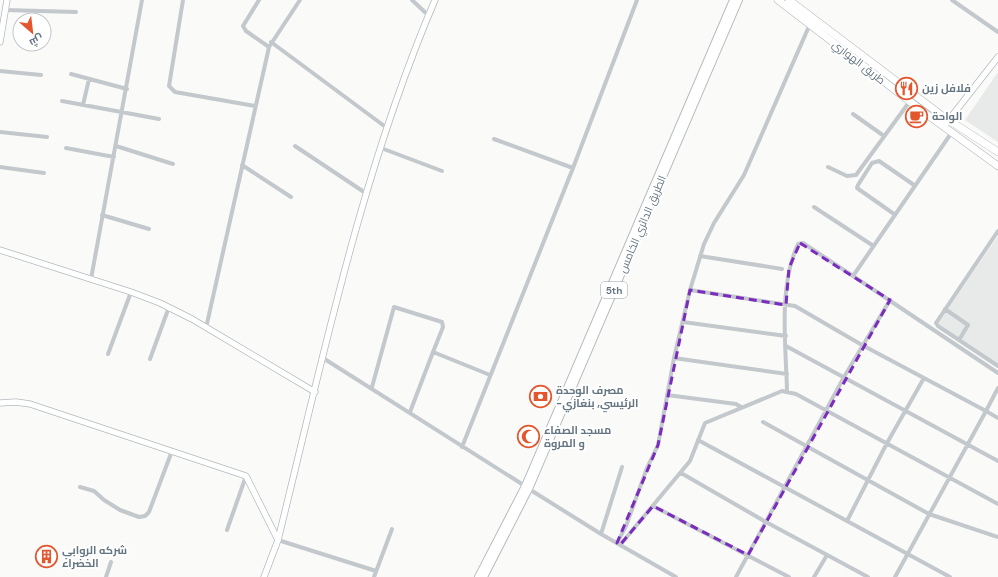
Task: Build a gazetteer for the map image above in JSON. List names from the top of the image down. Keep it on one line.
{"streets":{"highway":["طريق الهواري"],"main road":["الطريق الدائري الخامس","5th"]},"places":{"restaurant":["فلافل زين"],"cafe":["الواحة"],"bank":["مصرف الوحدة -الرئيسي, بنغازي"],"mosque":["مسجد الصفاء و المروة"],"building":["شركه الروابي الخضراء"]},"north":"bottom right"}
